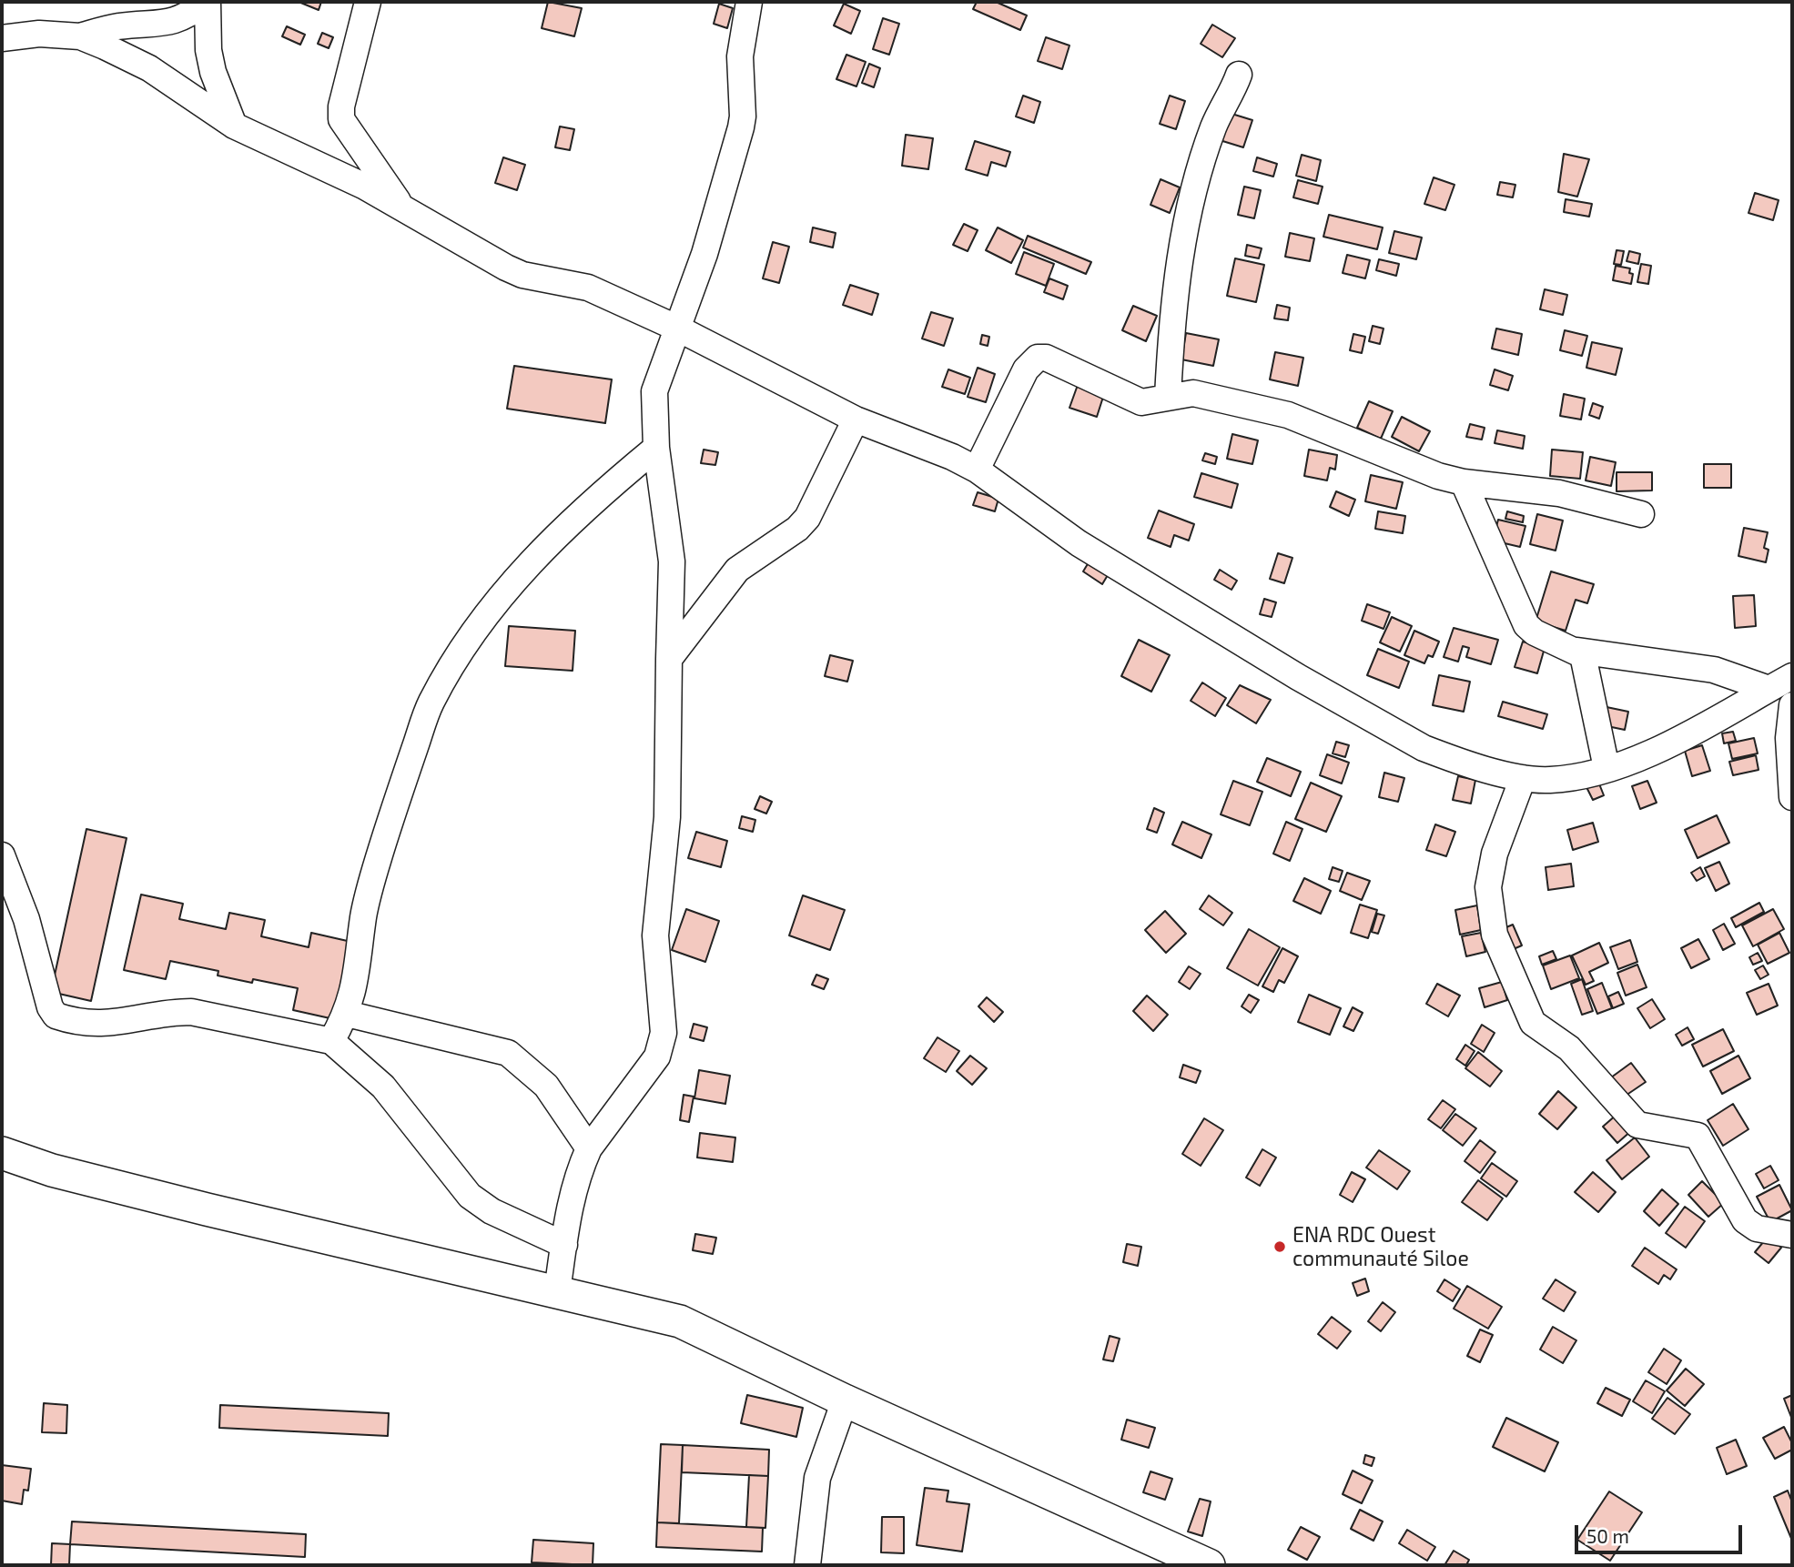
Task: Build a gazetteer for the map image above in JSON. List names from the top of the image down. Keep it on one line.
{"places":["ENA RDC Ouest communauté Siloe"],"scale_bar":"50 m"}
